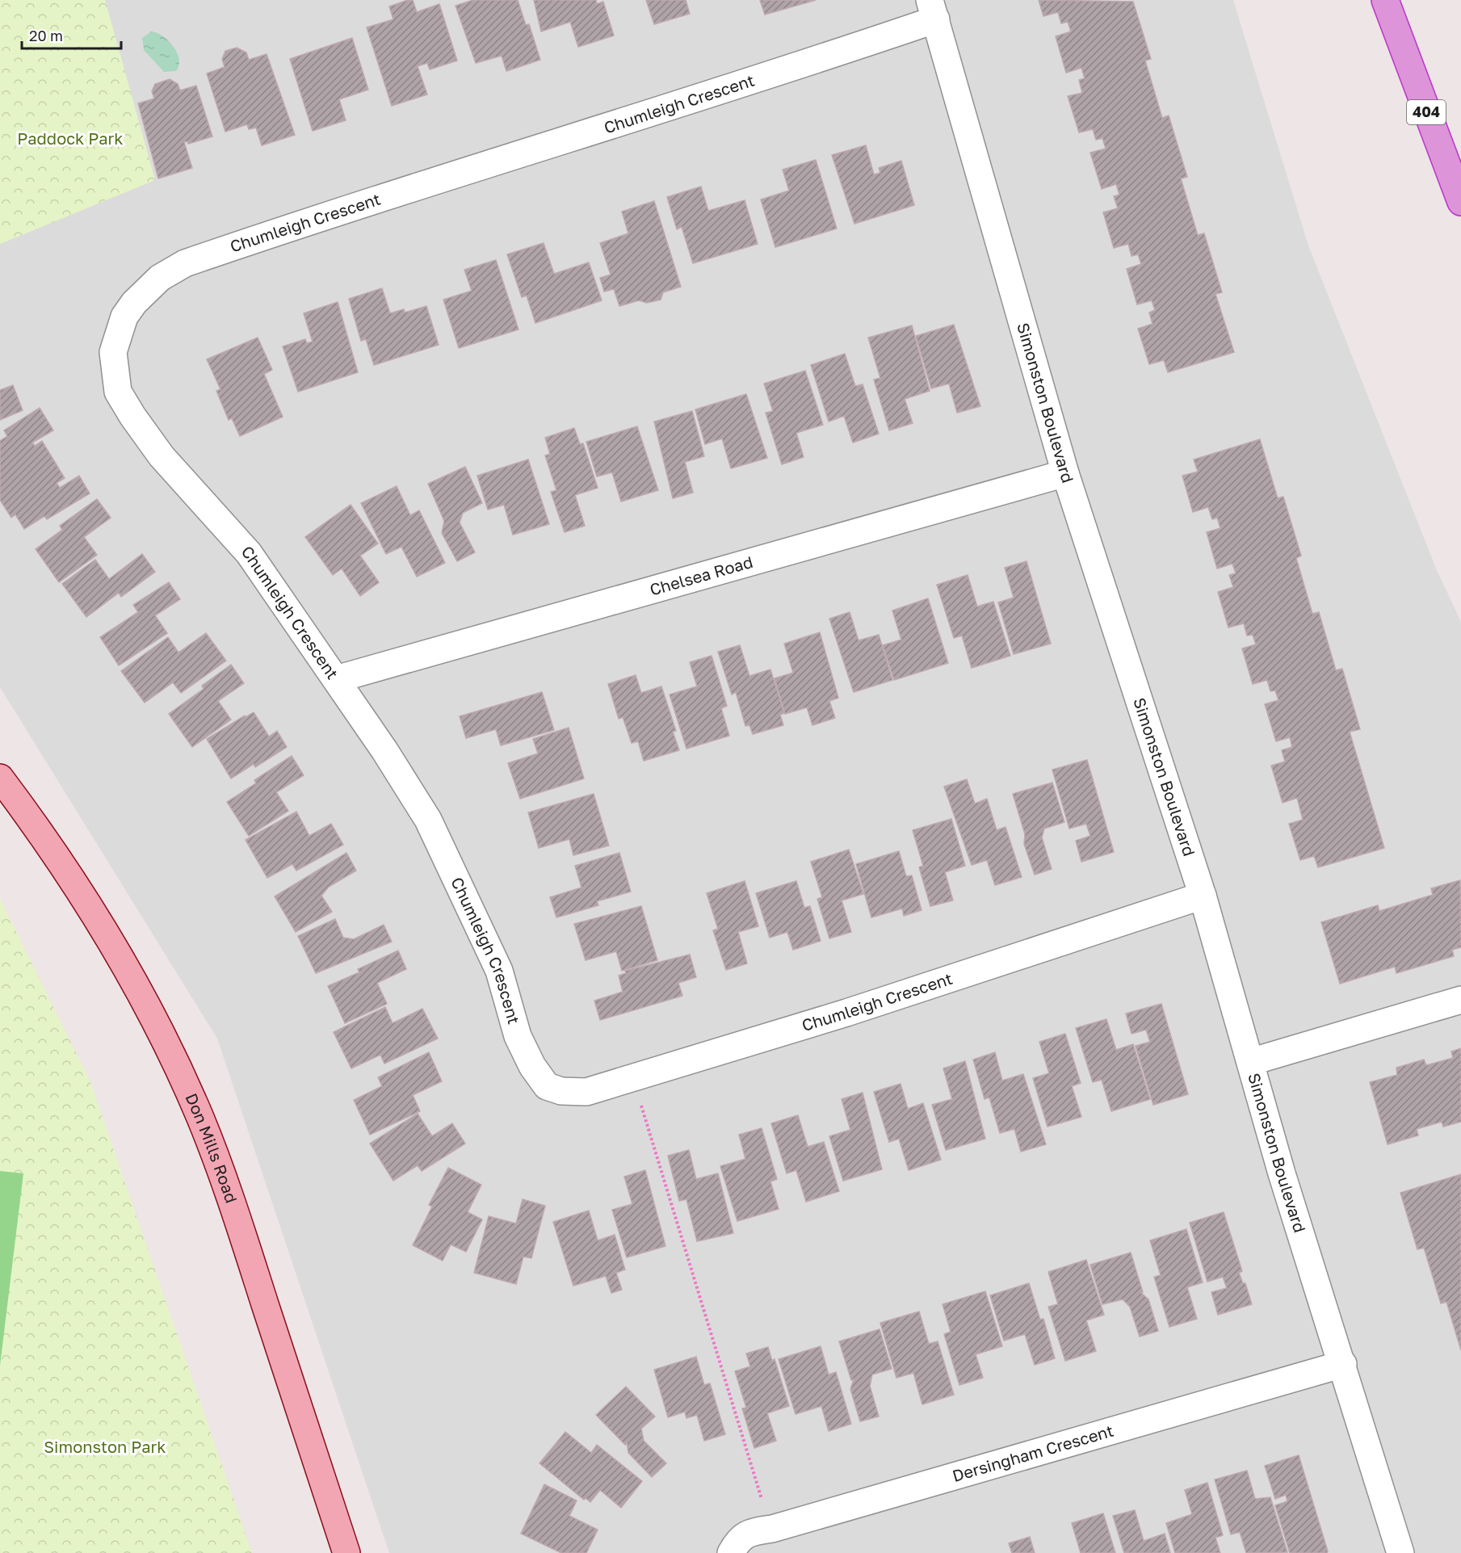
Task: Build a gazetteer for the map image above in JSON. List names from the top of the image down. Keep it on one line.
{"streets":{"highway":["404"],"main road":["Don Mills Road"],"street":["Chumleigh Crescent","Simonston Boulevard","Chelsea Road","Dersingham Crescent"]},"crossings":[["Chumleigh Crescent","Simonston Boulevard"],["Chumleigh Crescent","Chelsea Road"],["Simonston Boulevard","Chelsea Road"],["Simonston Boulevard","Dersingham Crescent"]],"parks":["Paddock Park","Simonston Park"],"scale_bar":"20 m"}
